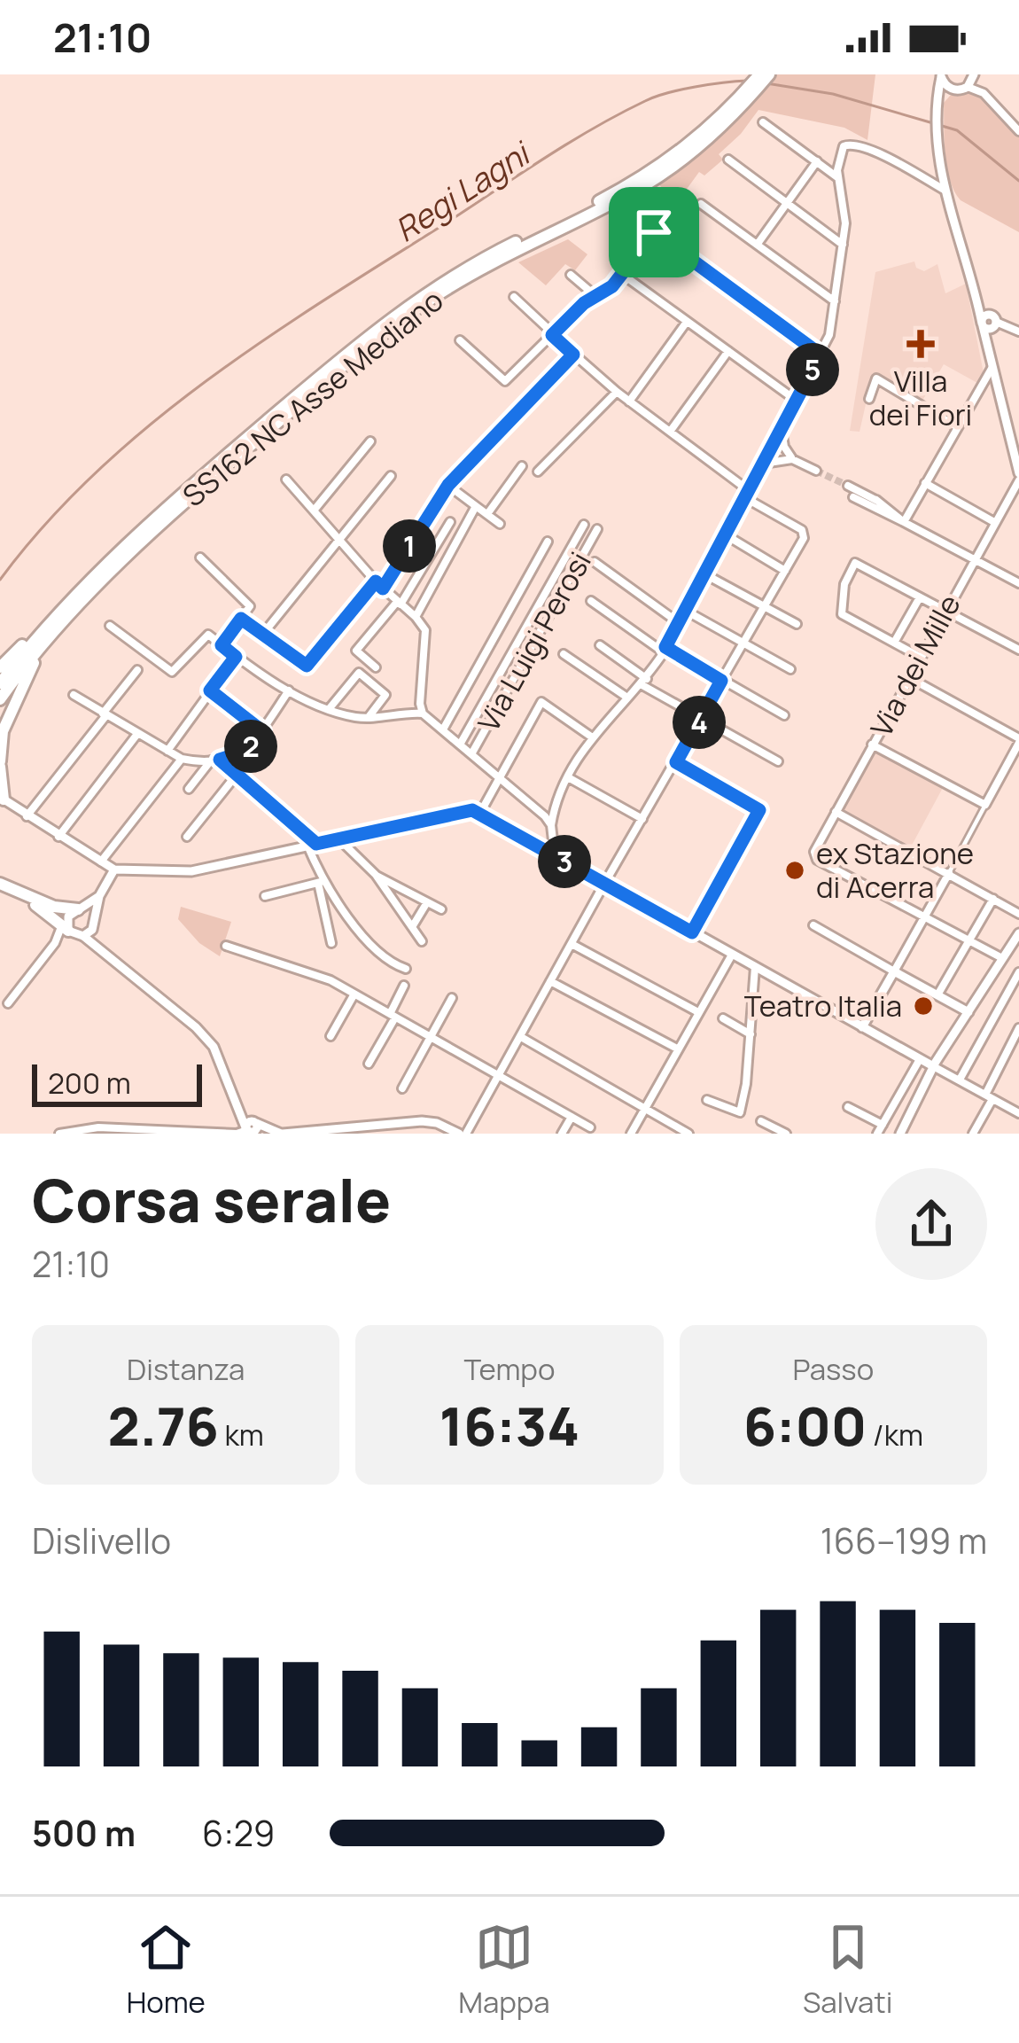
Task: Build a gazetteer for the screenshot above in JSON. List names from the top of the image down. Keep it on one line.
{"streets":{"highway":["SS162 NC Asse Mediano"],"street":["Via Luigi Perosi","Via dei Mille"]},"water":["Regi Lagni"],"places":{"health":["Villa dei Fiori"],"other":["ex Stazione di Acerra","Teatro Italia"]},"scale_bar":"200 m","page":{"status":"21:10","pins":["5","1","4","2","3"],"scale":"200 m","heading":["Corsa serale","21:10"],"stats":[["Distanza","2.76 km"],["Tempo","16:34"],["Passo","6:00 /km"]],"chart":["Dislivello","166–199 m"],"list":[{"name":"500 m","note":"6:29"}],"tabs":["Home","Mappa","Salvati"]}}
